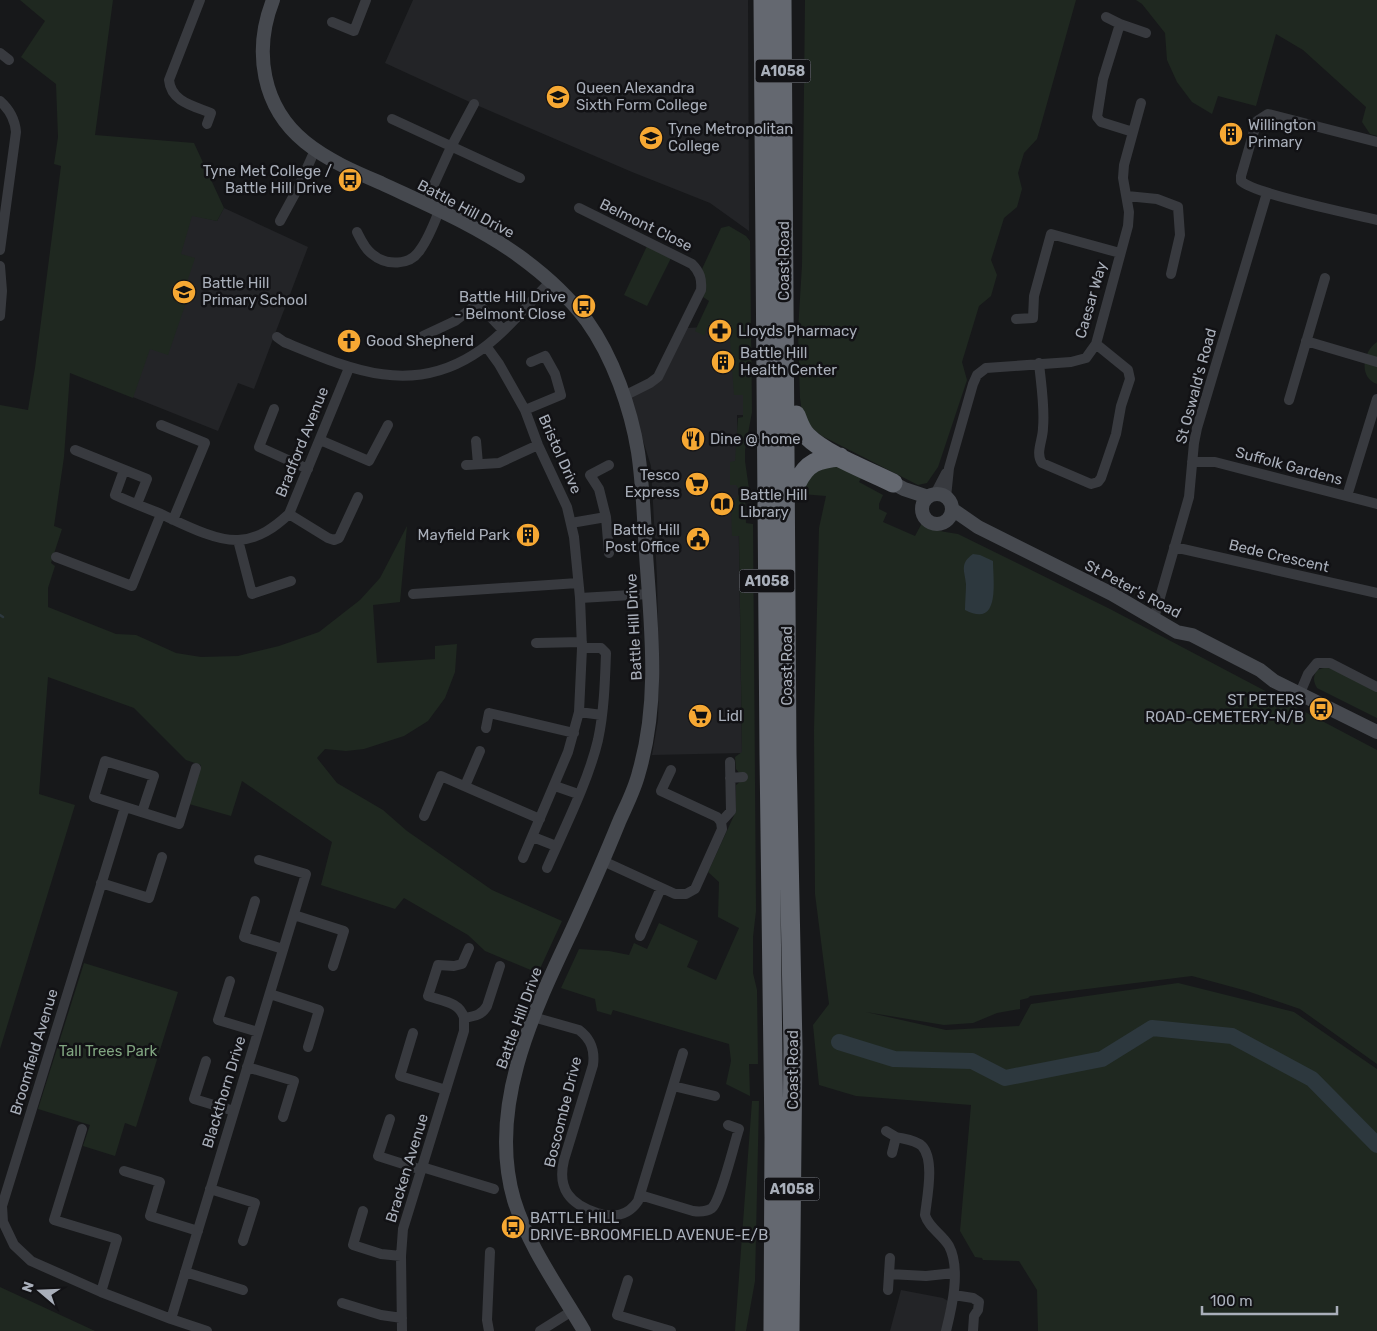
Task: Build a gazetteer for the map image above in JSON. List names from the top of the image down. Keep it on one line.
{"streets":{"highway":["A1058","Coast Road"],"street":["Battle Hill Drive","Belmont Close","Caesar Way","St Oswald's Road","Bradford Avenue","Bristol Drive","Suffolk Gardens","Bede Crescent","St Peter's Road","Broomfield Avenue","Blackthorn Drive","Boscombe Drive","Bracken Avenue"]},"crossings":[["Battle Hill Drive","Belmont Close"],["Battle Hill Drive","Boscombe Drive"],["Caesar Way","St Peter's Road"],["St Oswald's Road","Suffolk Gardens"],["St Oswald's Road","Bede Crescent"],["St Oswald's Road","St Peter's Road"],["Broomfield Avenue","Blackthorn Drive"]],"parks":["Tall Trees Park"],"places":{"school or university":["Queen Alexandra Sixth Form College","Tyne Metropolitan College","Battle Hill Primary School"],"building":["Willington Primary","Battle Hill Health Center","Mayfield Park"],"bus stop":["Tyne Met College / Battle Hill Drive","Battle Hill Drive - Belmont Close","ST PETERS ROAD-CEMETERY-N/B","BATTLE HILL DRIVE-BROOMFIELD AVENUE-E/B"],"pharmacy":["Lloyds Pharmacy"],"church":["Good Shepherd"],"restaurant":["Dine @ home"],"supermarket":["Tesco Express","Lidl"],"library":["Battle Hill Library"],"public building":["Battle Hill Post Office"]},"scale_bar":"100 m","north":"left"}
